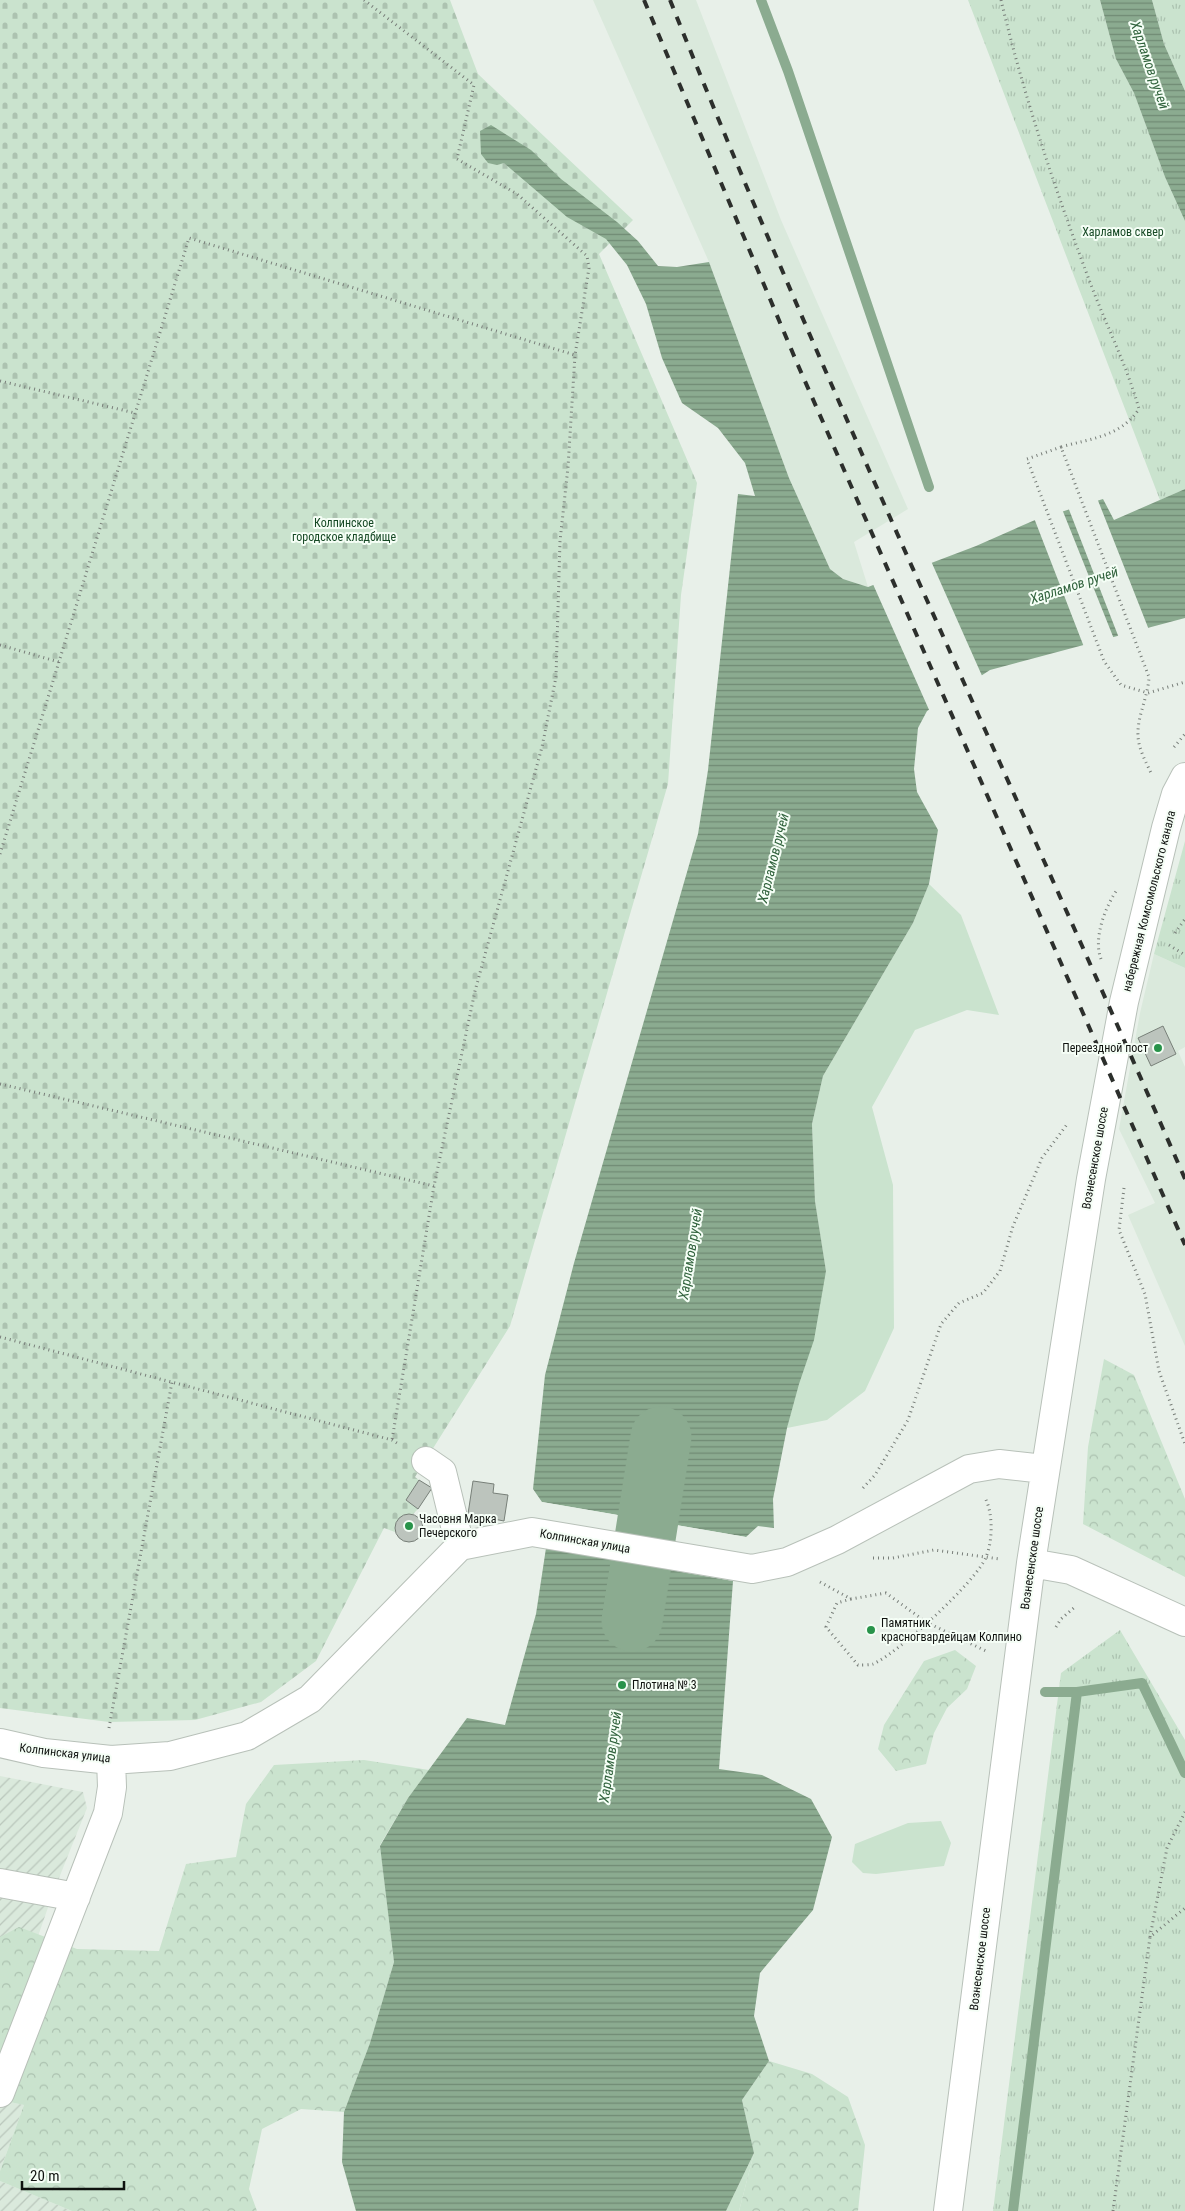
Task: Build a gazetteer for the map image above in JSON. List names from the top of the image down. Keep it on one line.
{"streets":{"street":["набережная Комсомольского канала","Вознесенское шоссе","Колпинская улица"]},"crossings":[["набережная Комсомольского канала","Вознесенское шоссе"],["Вознесенское шоссе","Колпинская улица"]],"water":["Харламов ручей"],"parks":["Харламов сквер","Колпинское городское кладбище"],"places":["Переездной пост","Часовня Марка Печерского","Памятник красногвардейцам Колпино","Плотина № 3"],"scale_bar":"20 m"}
